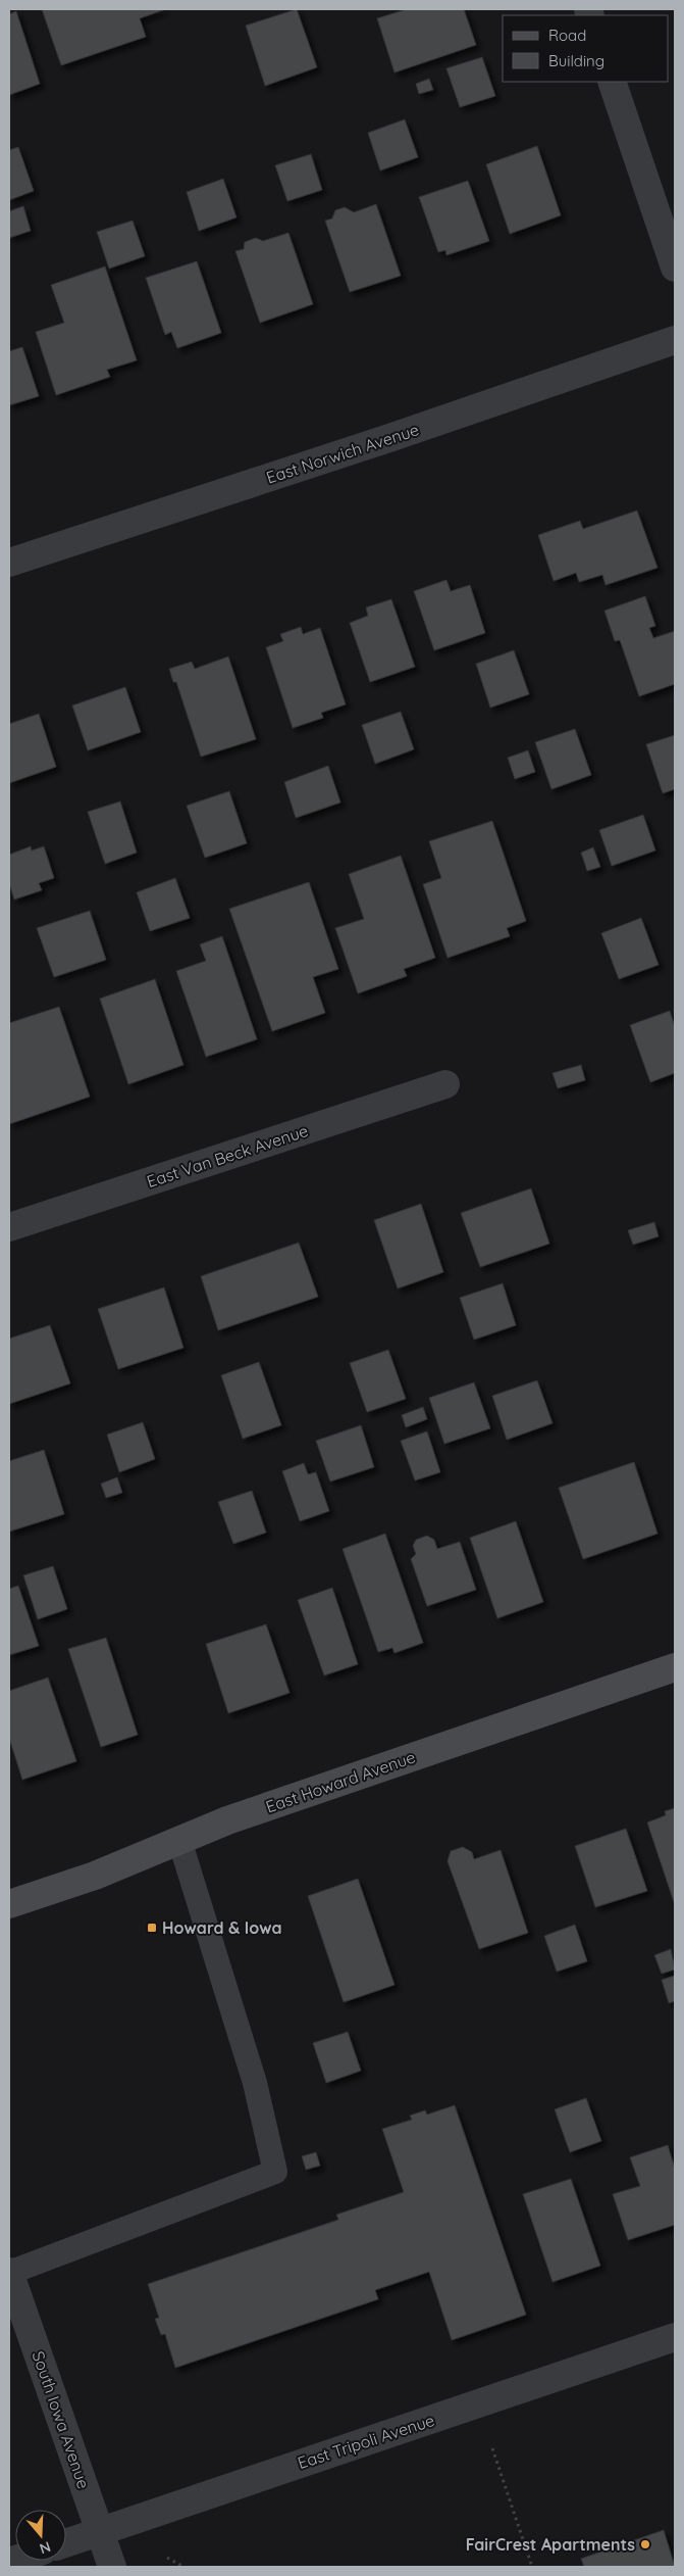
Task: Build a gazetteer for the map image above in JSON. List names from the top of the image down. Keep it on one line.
{"streets":{"main road":["East Howard Avenue"],"street":["East Norwich Avenue","East Van Beck Avenue","South Iowa Avenue","East Tripoli Avenue"]},"crossings":[["South Iowa Avenue","East Tripoli Avenue"]],"places":{"transit":["Howard & Iowa"],"other":["FairCrest Apartments"]},"legend":["Road","Building"],"north":"bottom"}
